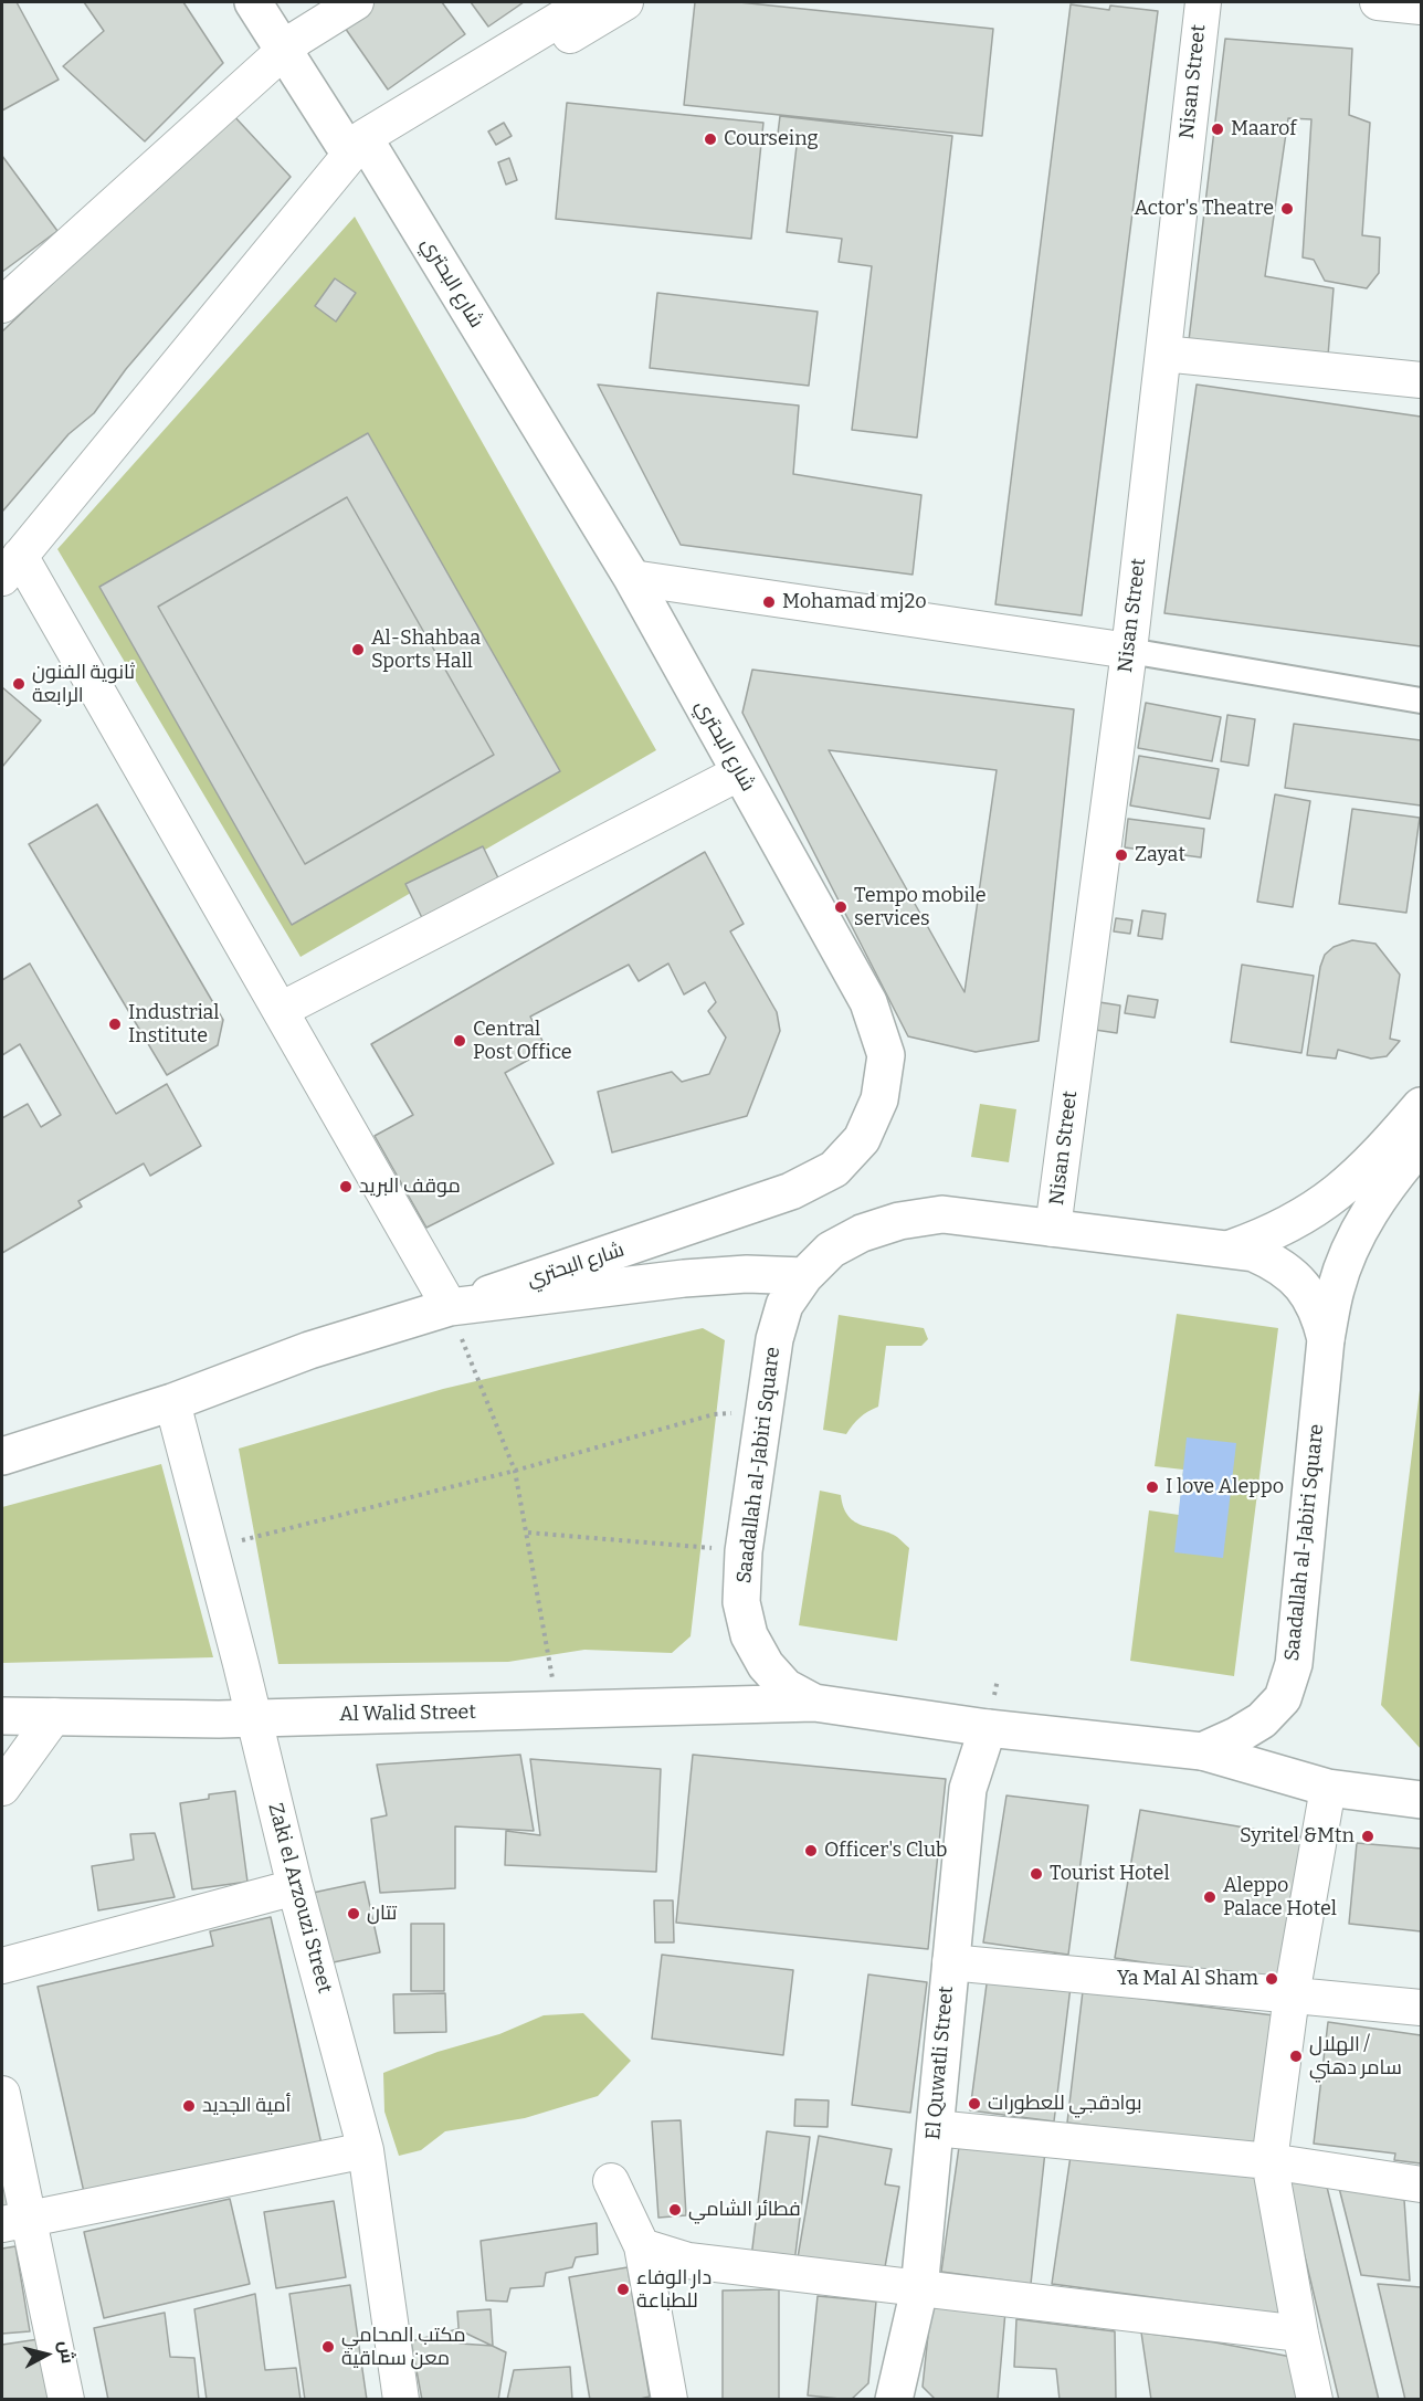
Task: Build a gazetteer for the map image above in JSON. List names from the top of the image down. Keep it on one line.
{"streets":{"main road":["شارع البحتري","Saadallah al-Jabiri Square","Al Walid Street","El Quwatli Street"],"street":["Nisan Street","Zaki el Arzouzi Street"]},"crossings":[["Nisan Street","Saadallah al-Jabiri Square"],["Saadallah al-Jabiri Square","Al Walid Street"],["Saadallah al-Jabiri Square","El Quwatli Street"],["Al Walid Street","Zaki el Arzouzi Street"]],"places":["Maarof","Courseing","Actor's Theatre","Mohamad mj2o","Al-Shahbaa Sports Hall","ثانوية الفنون الرابعة","Zayat","Tempo mobile services","Industrial Institute","Central Post Office","موقف البريد","I love Aleppo","Syritel &Mtn","Officer's Club","Tourist Hotel","Aleppo Palace Hotel","تتان","Ya Mal Al Sham","الهلال / سامر دهني","بوادقجي للعطورات","أمية الجديد","فطائر الشامي","دار الوفاء للطباعة","مكتب المحامي معن سماقية"],"north":"right"}
